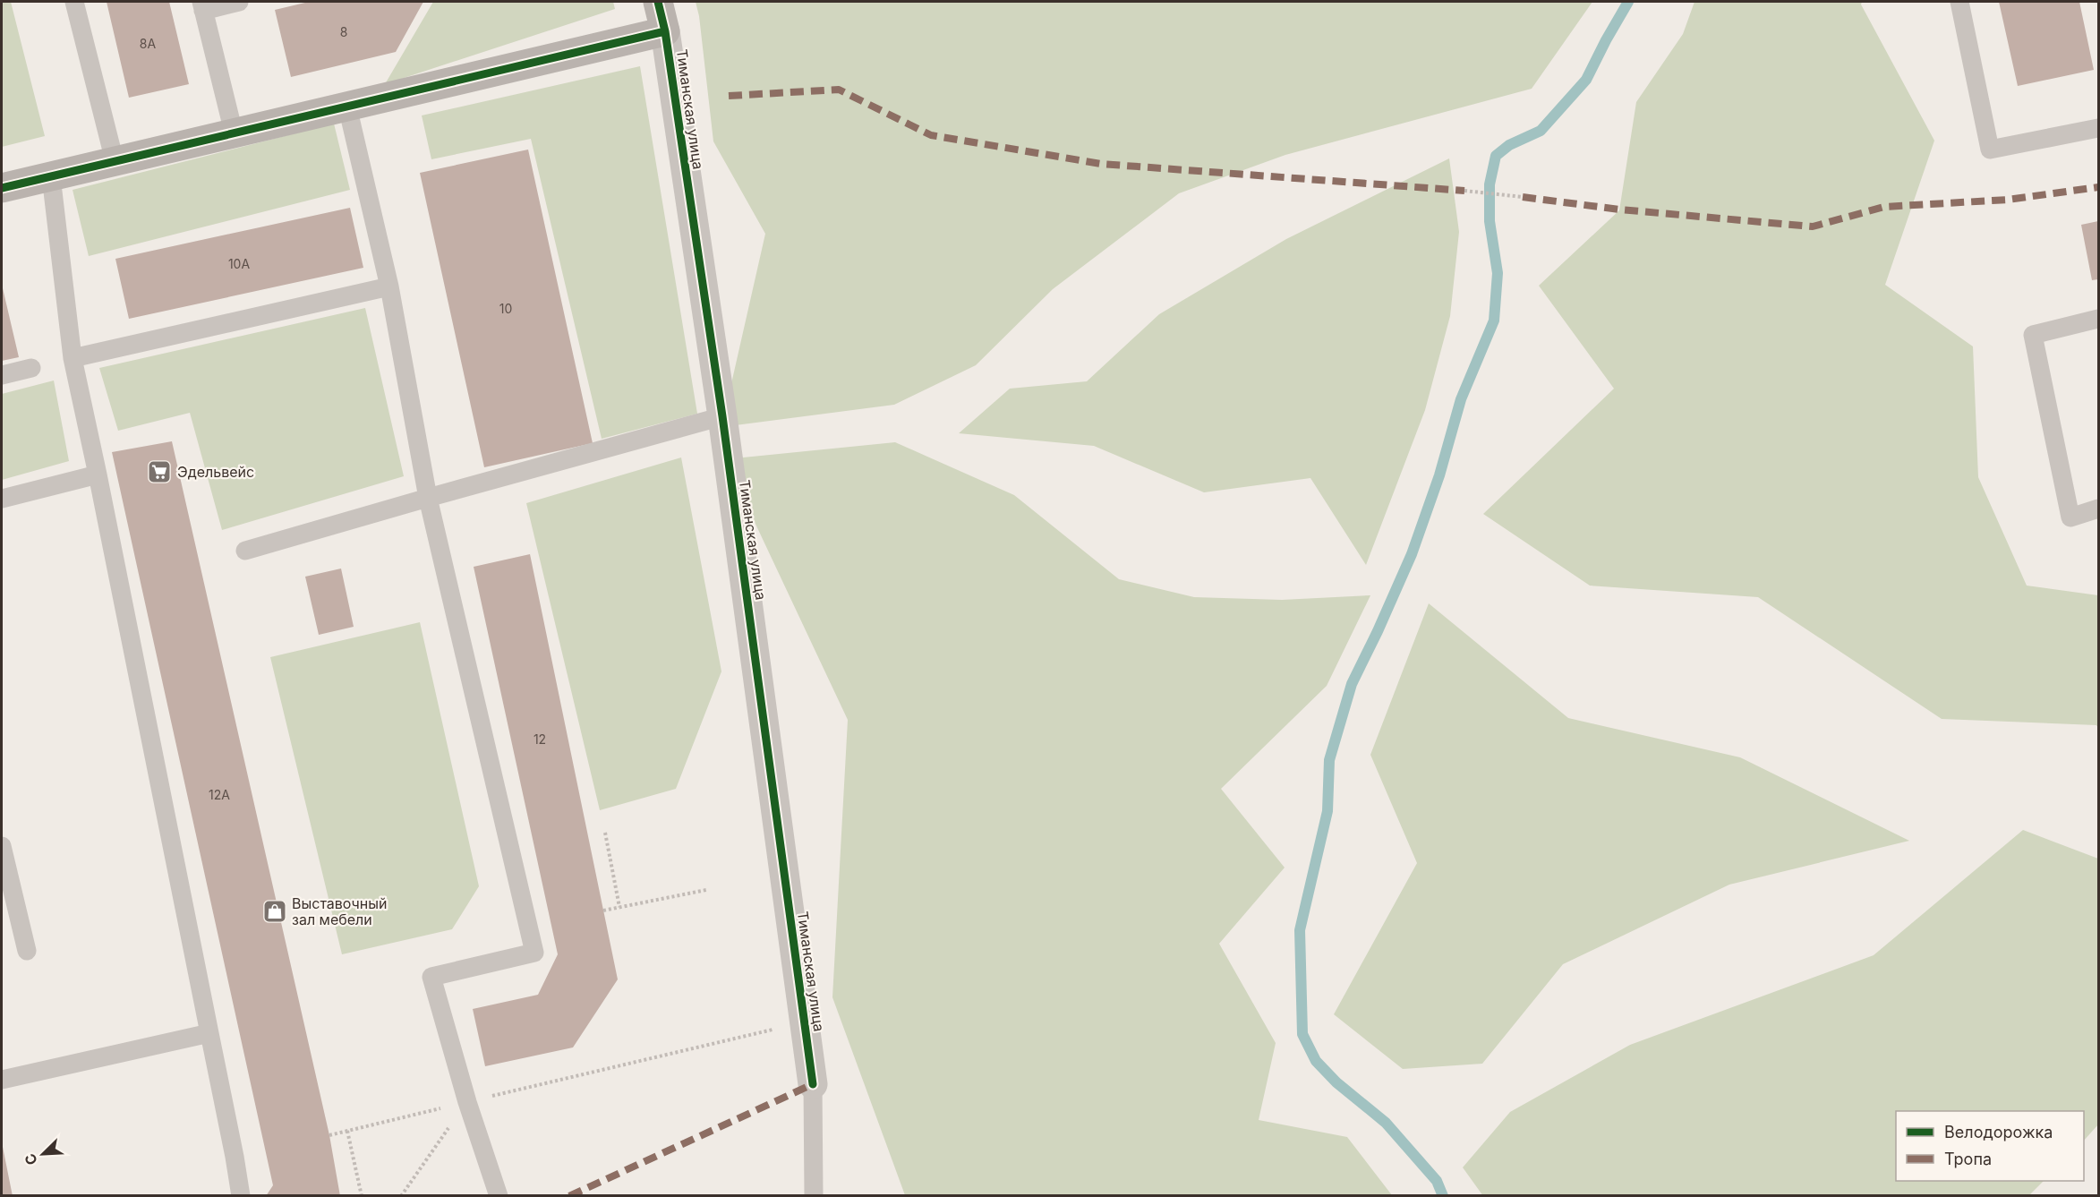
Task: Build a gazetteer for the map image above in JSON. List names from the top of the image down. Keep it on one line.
{"streets":{"street":["Тиманская улица"]},"places":{"supermarket":["Эдельвейс"],"shop":["Выставочный зал мебели"]},"house_numbers":["8","8А","10А","10","12","12А"],"legend":["Велодорожка","Тропа"],"north":"bottom left"}
